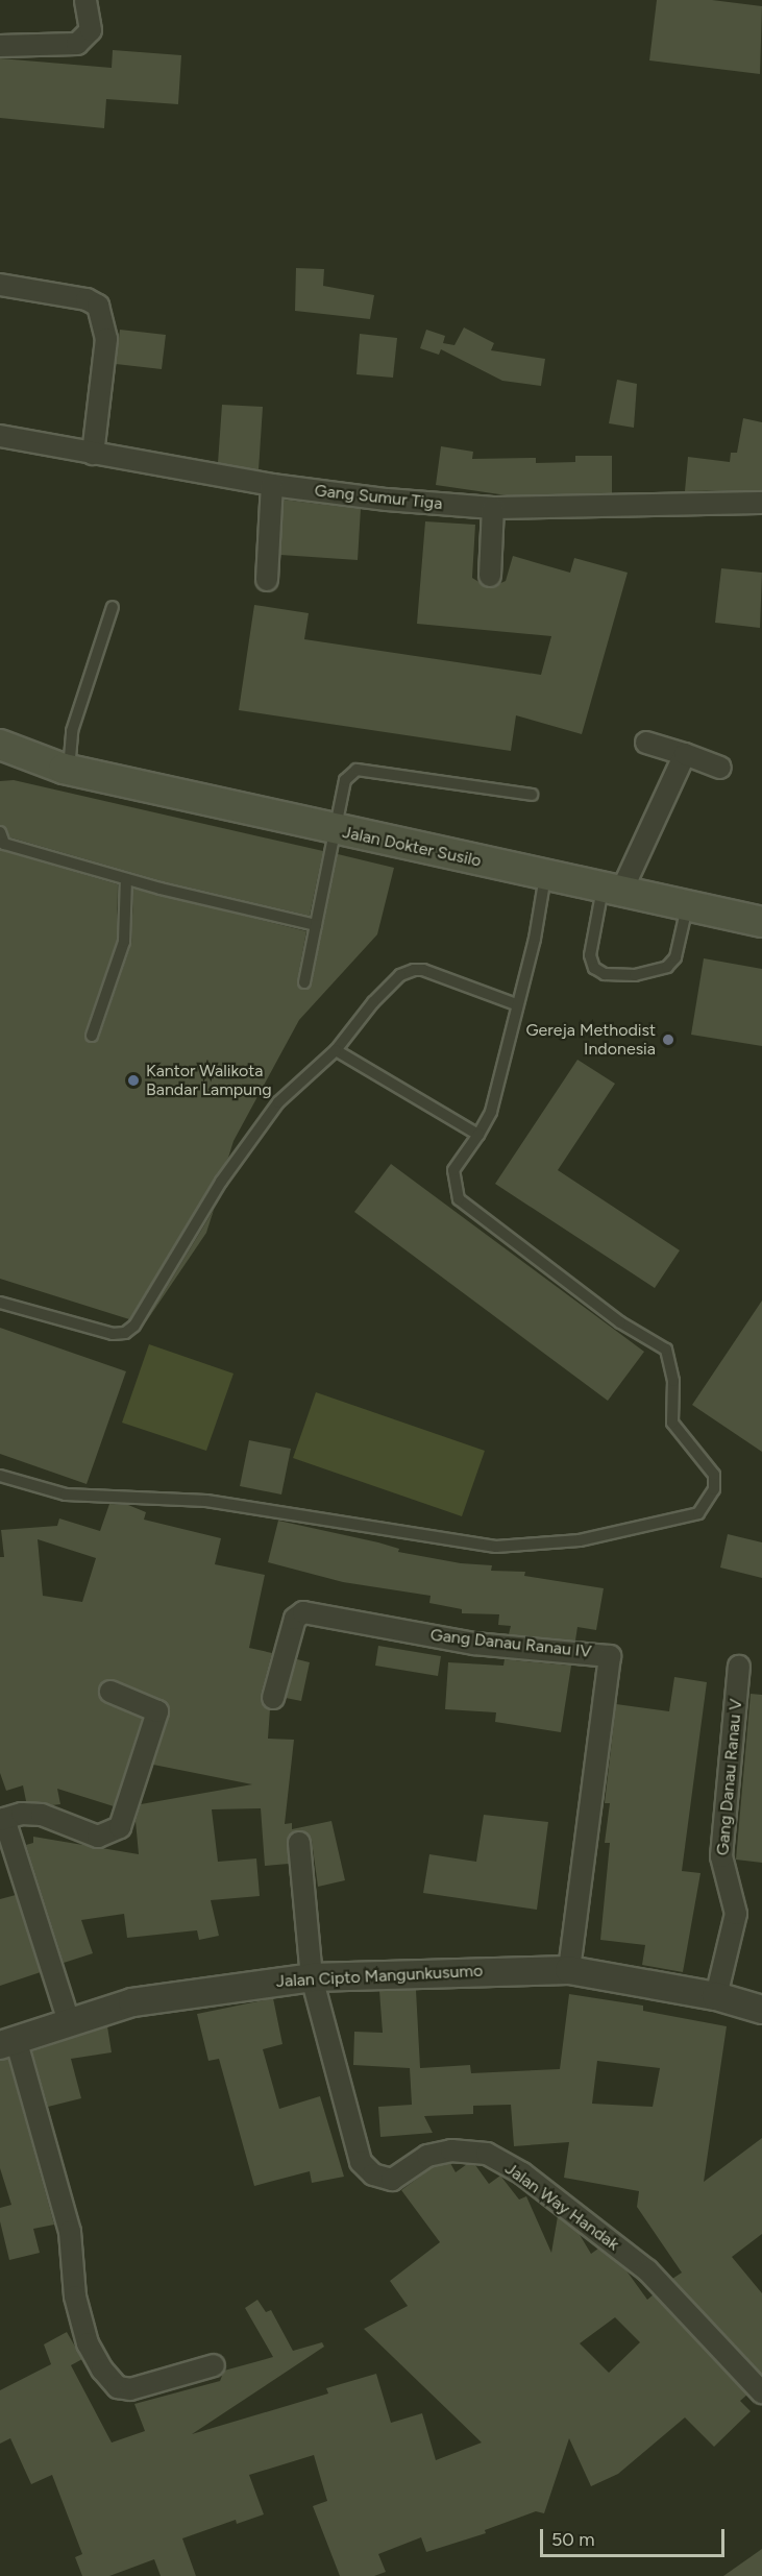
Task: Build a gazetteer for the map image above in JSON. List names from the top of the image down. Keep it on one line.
{"streets":{"main road":["Jalan Dokter Susilo"],"street":["Gang Sumur Tiga","Gang Danau Ranau IV","Gang Danau Ranau V","Jalan Cipto Mangunkusumo","Jalan Way Handak"]},"crossings":[["Gang Danau Ranau IV","Jalan Cipto Mangunkusumo"],["Gang Danau Ranau V","Jalan Cipto Mangunkusumo"],["Jalan Cipto Mangunkusumo","Jalan Way Handak"]],"places":["Gereja Methodist Indonesia","Kantor Walikota Bandar Lampung"],"scale_bar":"50 m"}
